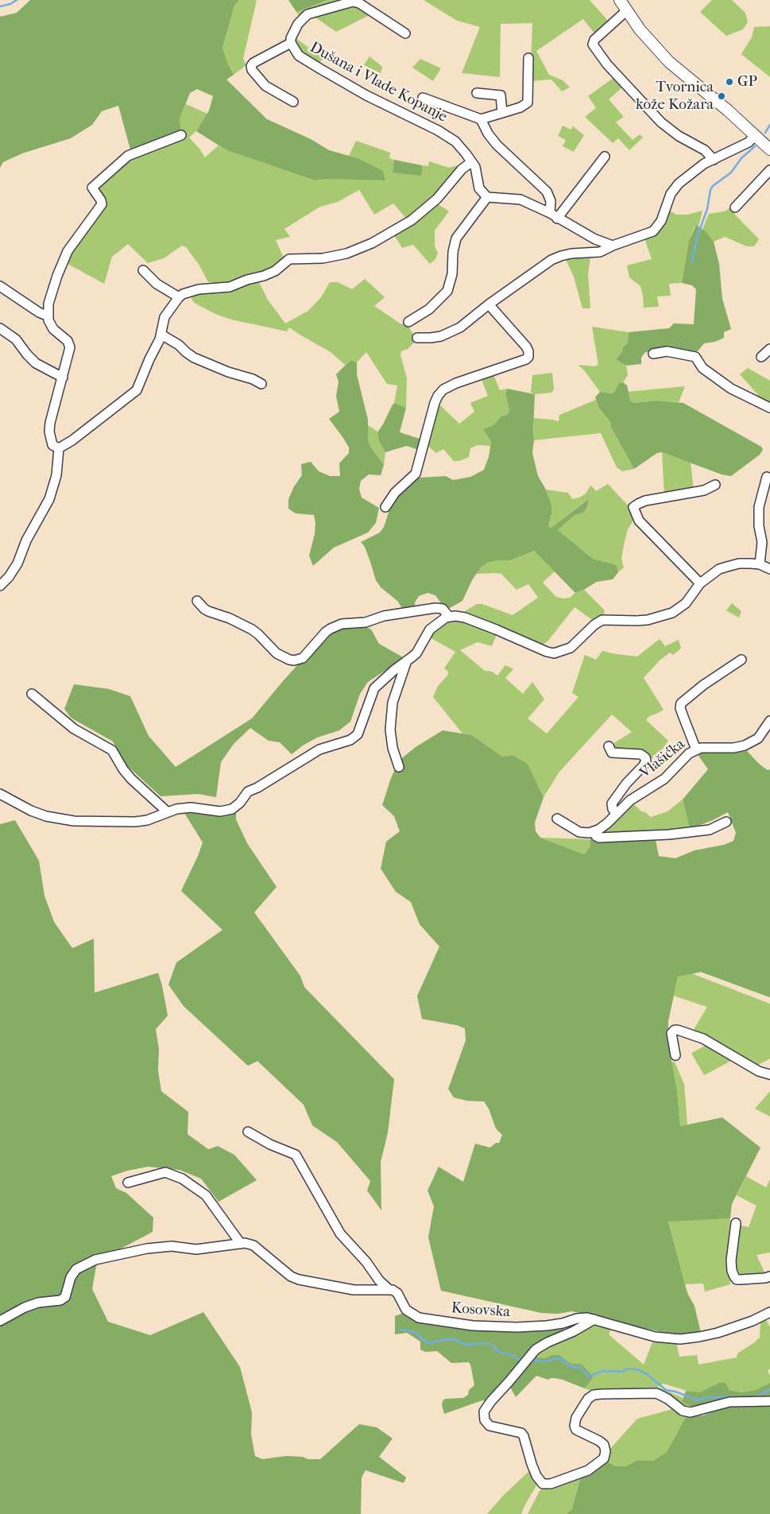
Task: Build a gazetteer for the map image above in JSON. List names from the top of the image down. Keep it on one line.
{"streets":{"street":["Dušana i Vlade Kopanje","Vlašićka","Kosovska"]},"places":["GP","Tvornica kože Kožara"]}
